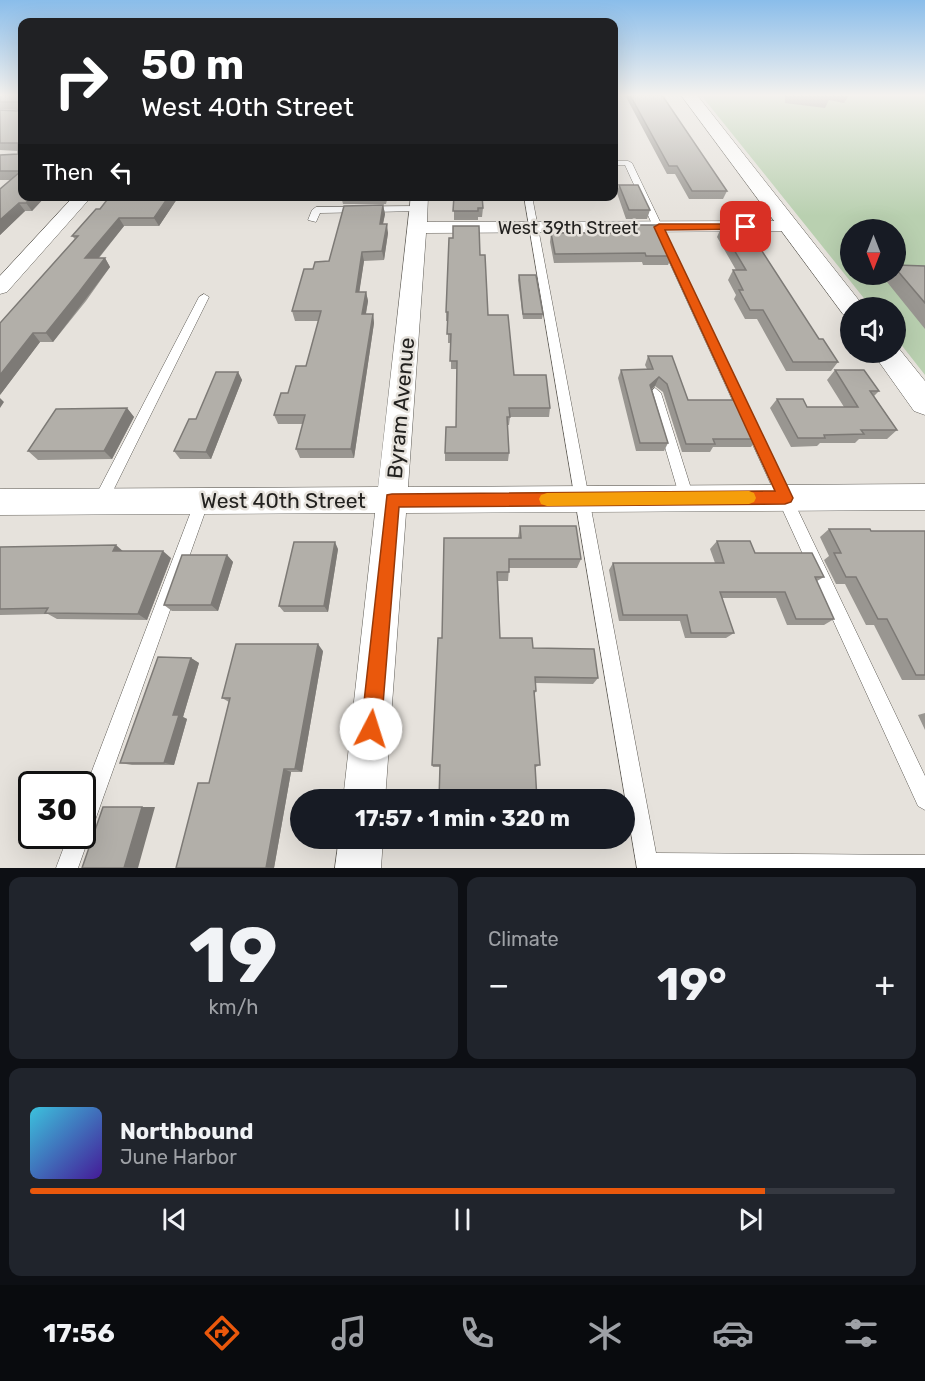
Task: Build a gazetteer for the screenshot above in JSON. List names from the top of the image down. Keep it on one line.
{"streets":{"street":["West 39th Street","Byram Avenue","West 40th Street"]},"crossings":[["West 39th Street","Byram Avenue"],["Byram Avenue","West 40th Street"]],"north":"bottom","page":{"turn":["50 m","West 40th Street"],"then":"Then","limit":"30","trip":"17:57 · 1 min · 320 m","tile":[["19","km/h"],"Climate"],"heat":["−","19°","+"],"song":["Northbound","June Harbor"],"tabs":"17:56"}}
